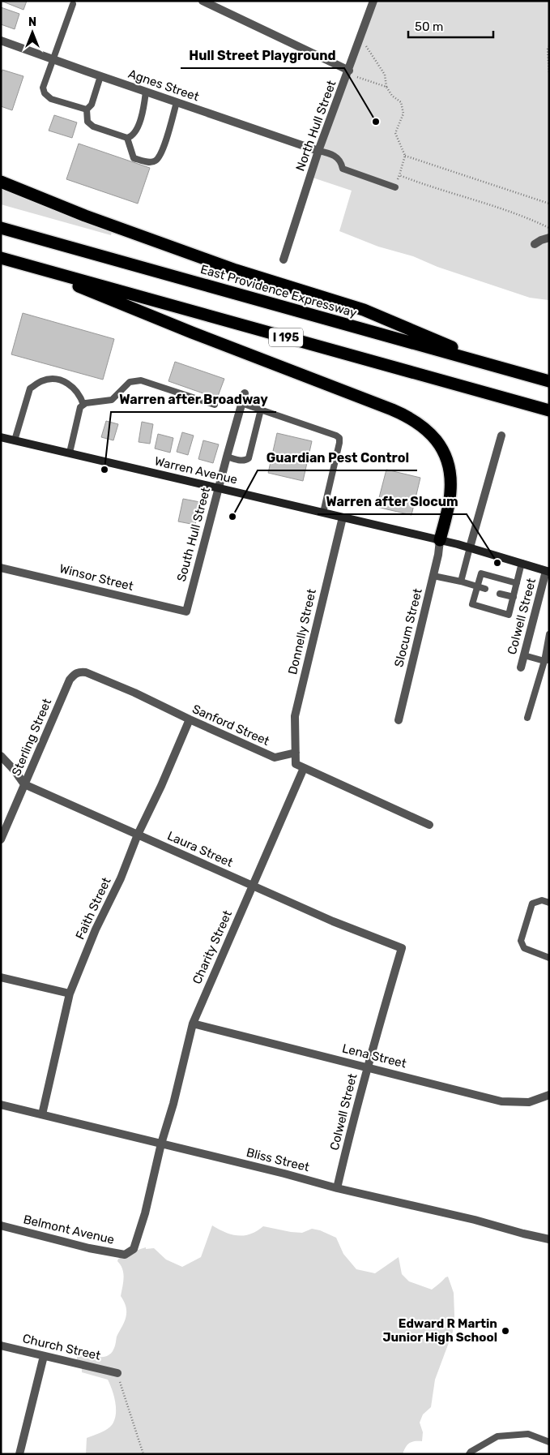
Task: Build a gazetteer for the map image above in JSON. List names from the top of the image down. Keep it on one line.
{"streets":{"highway":["East Providence Expressway","I 195"],"main road":["Warren Avenue"],"street":["Agnes Street","North Hull Street","South Hull Street","Winsor Street","Colwell Street","Slocum Street","Donnelly Street","Sanford Street","Sterling Street","Laura Street","Faith Street","Charity Street","Lena Street","Bliss Street","Belmont Avenue","Church Street"]},"crossings":[["Agnes Street","North Hull Street"],["Warren Avenue","South Hull Street"],["Warren Avenue","Colwell Street"],["Warren Avenue","Slocum Street"],["Warren Avenue","Donnelly Street"],["South Hull Street","Winsor Street"],["Colwell Street","Laura Street"],["Colwell Street","Lena Street"],["Colwell Street","Bliss Street"],["Donnelly Street","Sanford Street"],["Sanford Street","Sterling Street"],["Sanford Street","Faith Street"],["Sterling Street","Laura Street"],["Laura Street","Faith Street"],["Laura Street","Charity Street"],["Faith Street","Bliss Street"],["Charity Street","Lena Street"],["Charity Street","Bliss Street"],["Charity Street","Belmont Avenue"]],"places":["Hull Street Playground","Warren after Broadway","Guardian Pest Control","Warren after Slocum","Edward R Martin Junior High School"],"scale_bar":"50 m","north":"top"}
